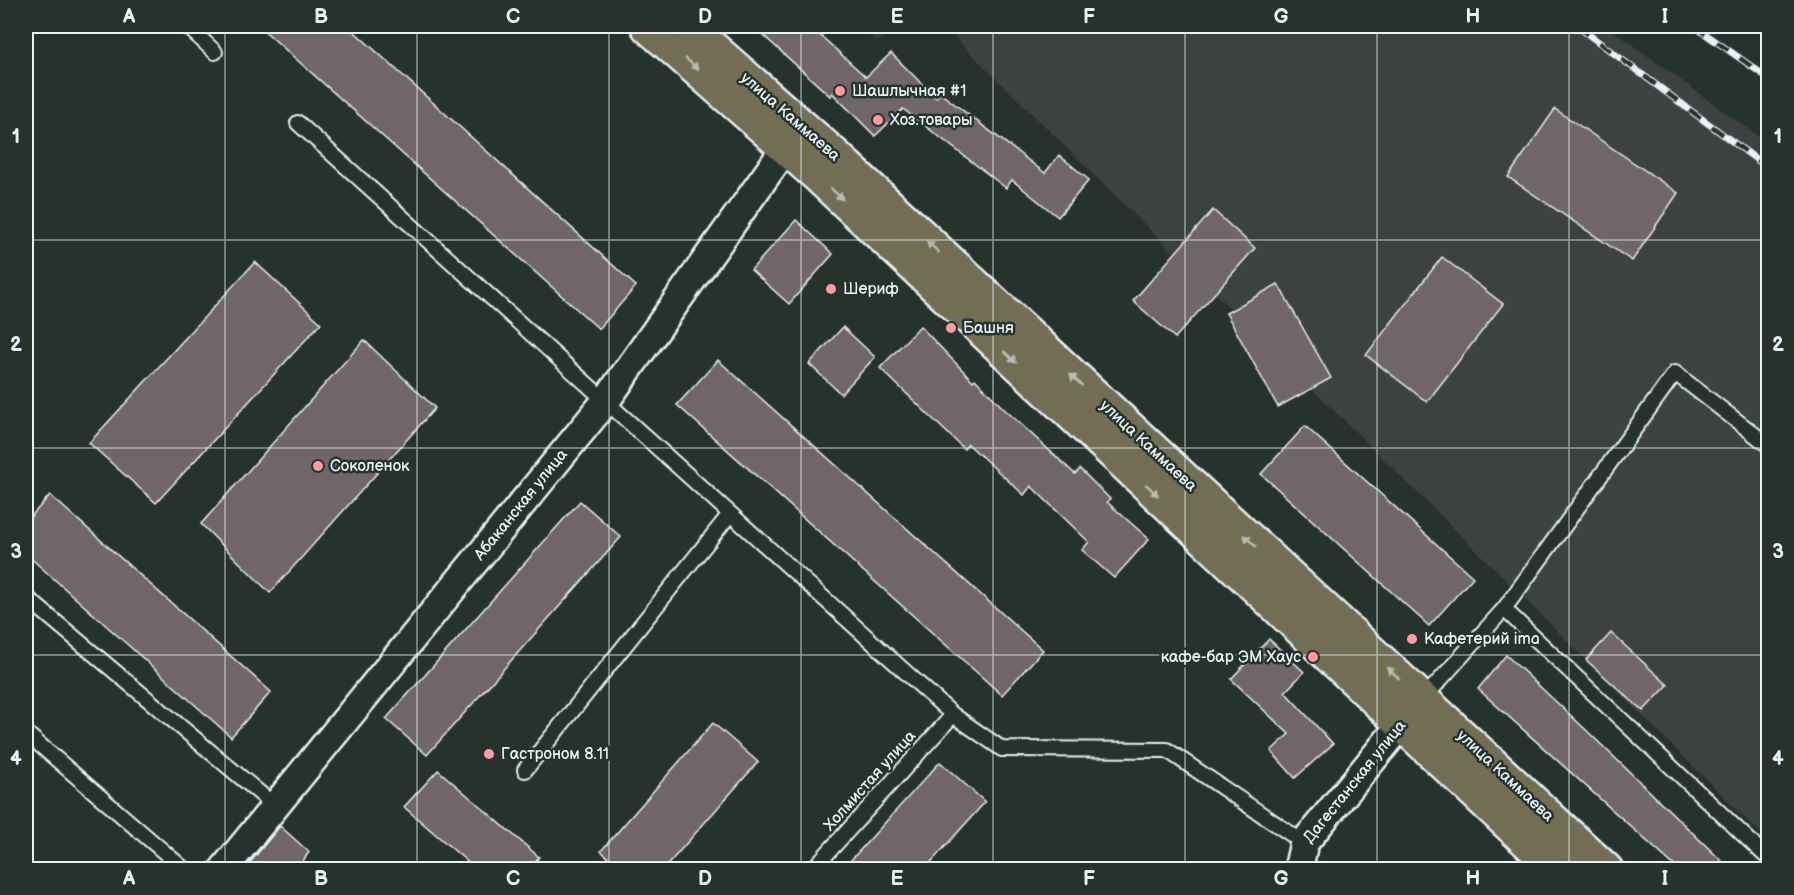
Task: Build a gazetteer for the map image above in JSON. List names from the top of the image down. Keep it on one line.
{"streets":{"main road":["улица Каммаева"],"street":["Абаканская улица","Дагестанская улица"],"lane":["Холмистая улица"]},"crossings":[["улица Каммаева","Абаканская улица"],["улица Каммаева","Дагестанская улица"]],"places":["Шашлычная #1","Хоз.товары","Шериф","Башня","Соколенок","Кафетерий ima","кафе-бар ЭМ Хаус","Гастроном 8.11"],"grid":{"columns":["A","B","C","D","E","F","G","H","I"],"rows":["1","2","3","4"]}}
